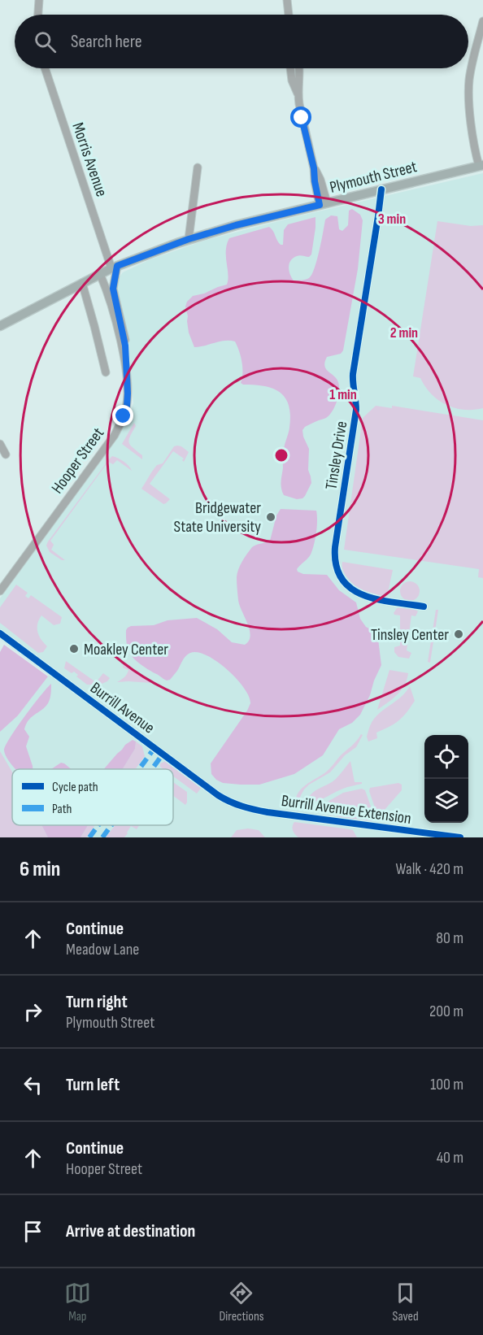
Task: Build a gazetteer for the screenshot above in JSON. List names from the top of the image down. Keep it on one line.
{"streets":{"main road":["Plymouth Street"],"street":["Morris Avenue","Tinsley Drive","Hooper Street","Burrill Avenue","Burrill Avenue Extension"]},"crossings":[["Morris Avenue","Plymouth Street"],["Plymouth Street","Tinsley Drive"],["Plymouth Street","Hooper Street"],["Burrill Avenue","Burrill Avenue Extension"]],"places":["Bridgewater State University","Tinsley Center","Moakley Center"],"legend":["Cycle path","Path"],"page":{"search":"Search here","heading":["6 min","Walk · 420 m"],"list":[["Continue","Meadow Lane","80 m"],["Turn right","Plymouth Street","200 m"],["Turn left","100 m"],["Continue","Hooper Street","40 m"],"Arrive at destination"],"nav":["Map","Directions","Saved"]},"rings":["3 min","2 min","1 min"]}
